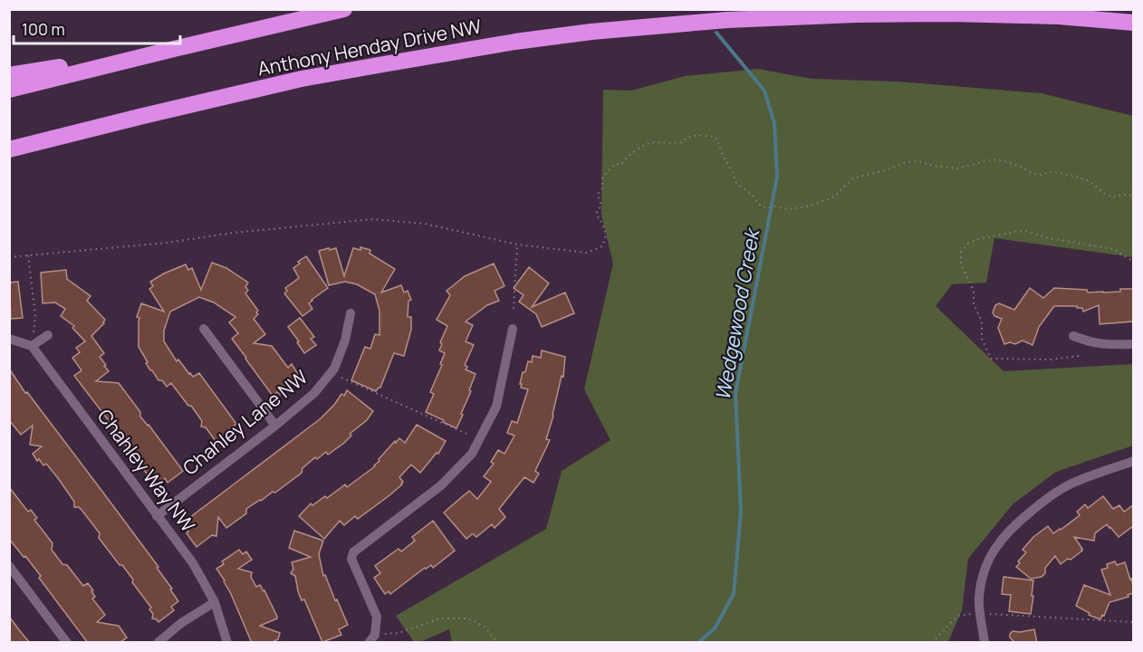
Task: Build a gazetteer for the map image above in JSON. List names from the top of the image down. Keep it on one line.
{"streets":{"highway":["Anthony Henday Drive NW"],"street":["Chahley Lane NW","Chahley Way NW"]},"crossings":[["Chahley Lane NW","Chahley Way NW"]],"water":["Wedgewood Creek"],"scale_bar":"100 m"}
